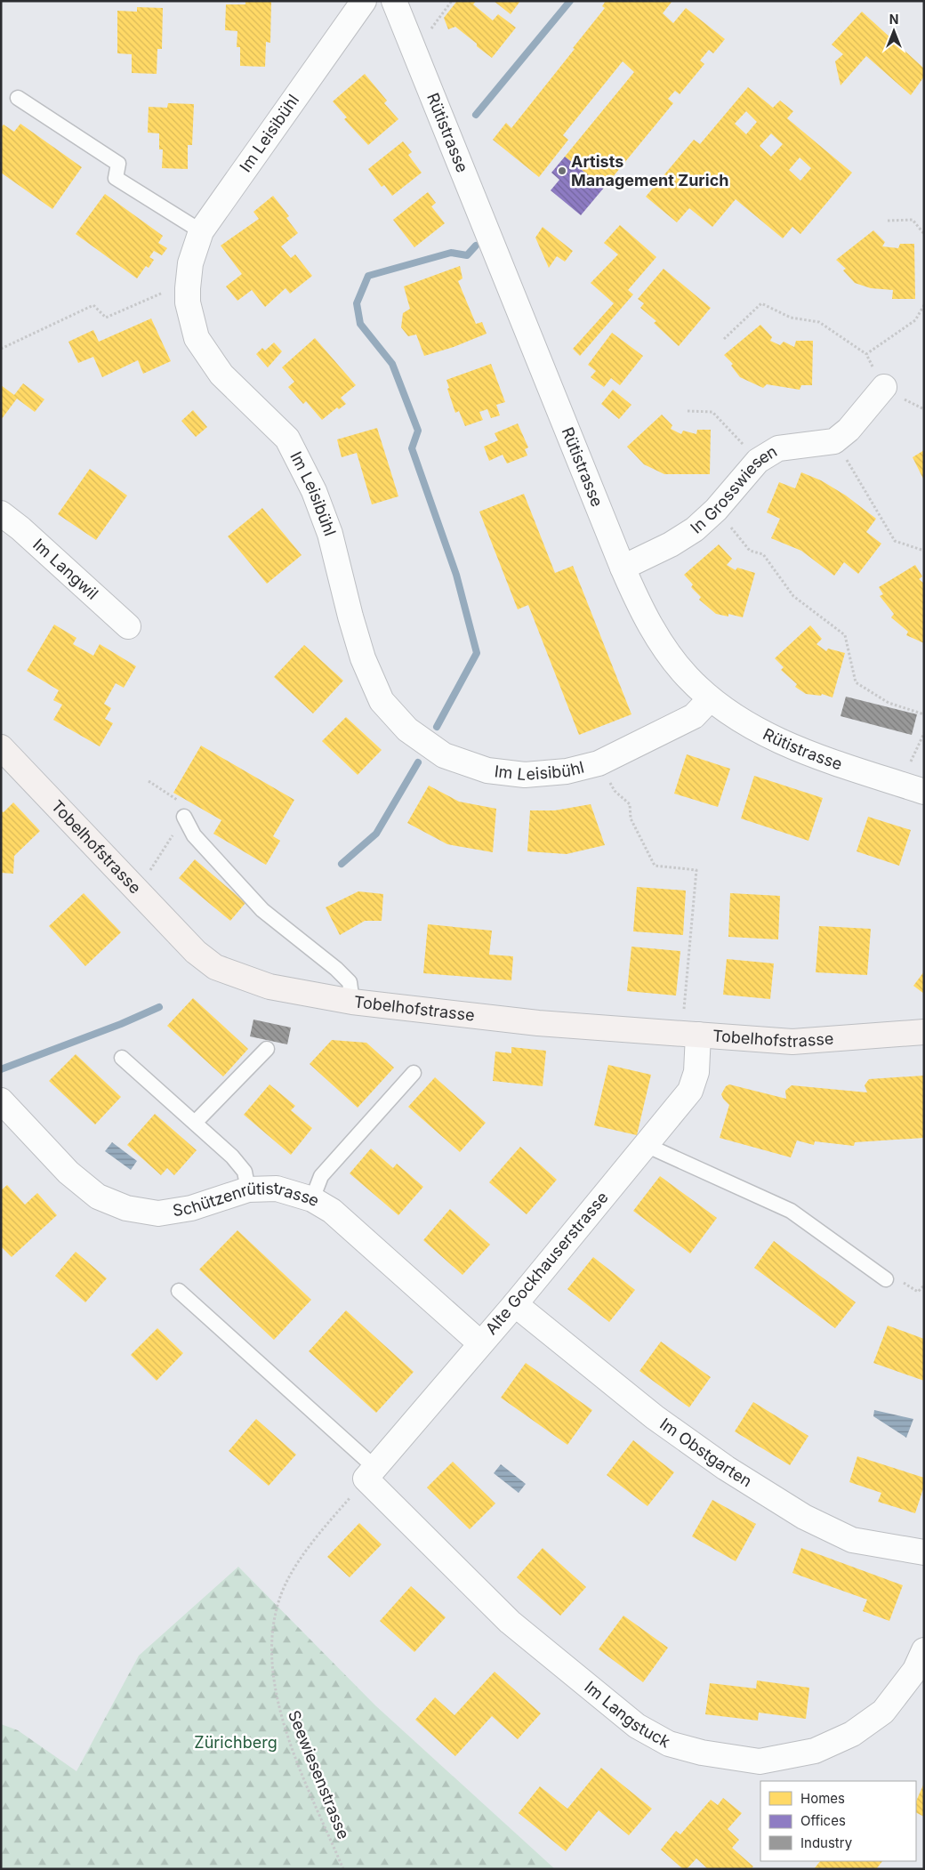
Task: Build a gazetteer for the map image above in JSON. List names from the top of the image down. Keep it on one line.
{"streets":{"main road":["Tobelhofstrasse"],"street":["Rütistrasse","Im Leisibühl","In Grosswiesen","Im Langwil","Schützenrütistrasse","Alte Gockhauserstrasse","Im Obstgarten","Im Langstuck"],"path":["Seewiesenstrasse"]},"crossings":[["Rütistrasse","Im Leisibühl"],["Rütistrasse","In Grosswiesen"],["Tobelhofstrasse","Alte Gockhauserstrasse"],["Schützenrütistrasse","Alte Gockhauserstrasse"],["Alte Gockhauserstrasse","Im Obstgarten"],["Alte Gockhauserstrasse","Im Langstuck"],["Alte Gockhauserstrasse","Seewiesenstrasse"],["Im Langstuck","Seewiesenstrasse"]],"parks":["Zürichberg"],"places":["Artists Management Zurich"],"legend":["Homes","Offices","Industry"],"north":"top"}
